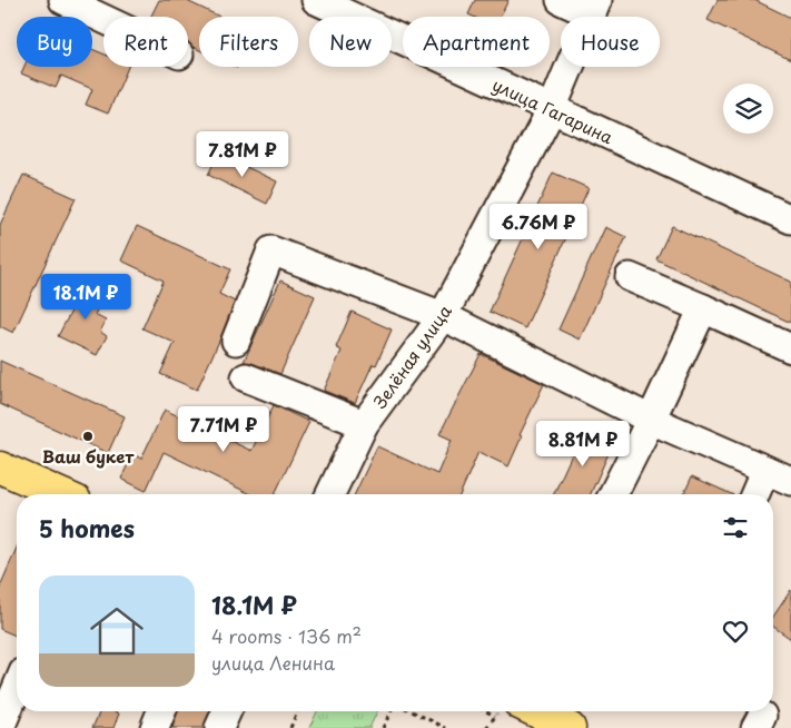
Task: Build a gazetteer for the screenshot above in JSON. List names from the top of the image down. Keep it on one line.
{"streets":{"street":["улица Гагарина","Зелёная улица"]},"crossings":[["улица Гагарина","Зелёная улица"]],"places":["Ваш букет"],"page":{"chip":["Buy","Rent","Filters","New","Apartment","House"],"price":["7.81M ₽","6.76M ₽","18.1M ₽","7.71M ₽","8.81M ₽"],"heading":"5 homes","list":[{"name":"18.1M ₽","note":"4 rooms · 136 m² · улица Ленина"}]}}
